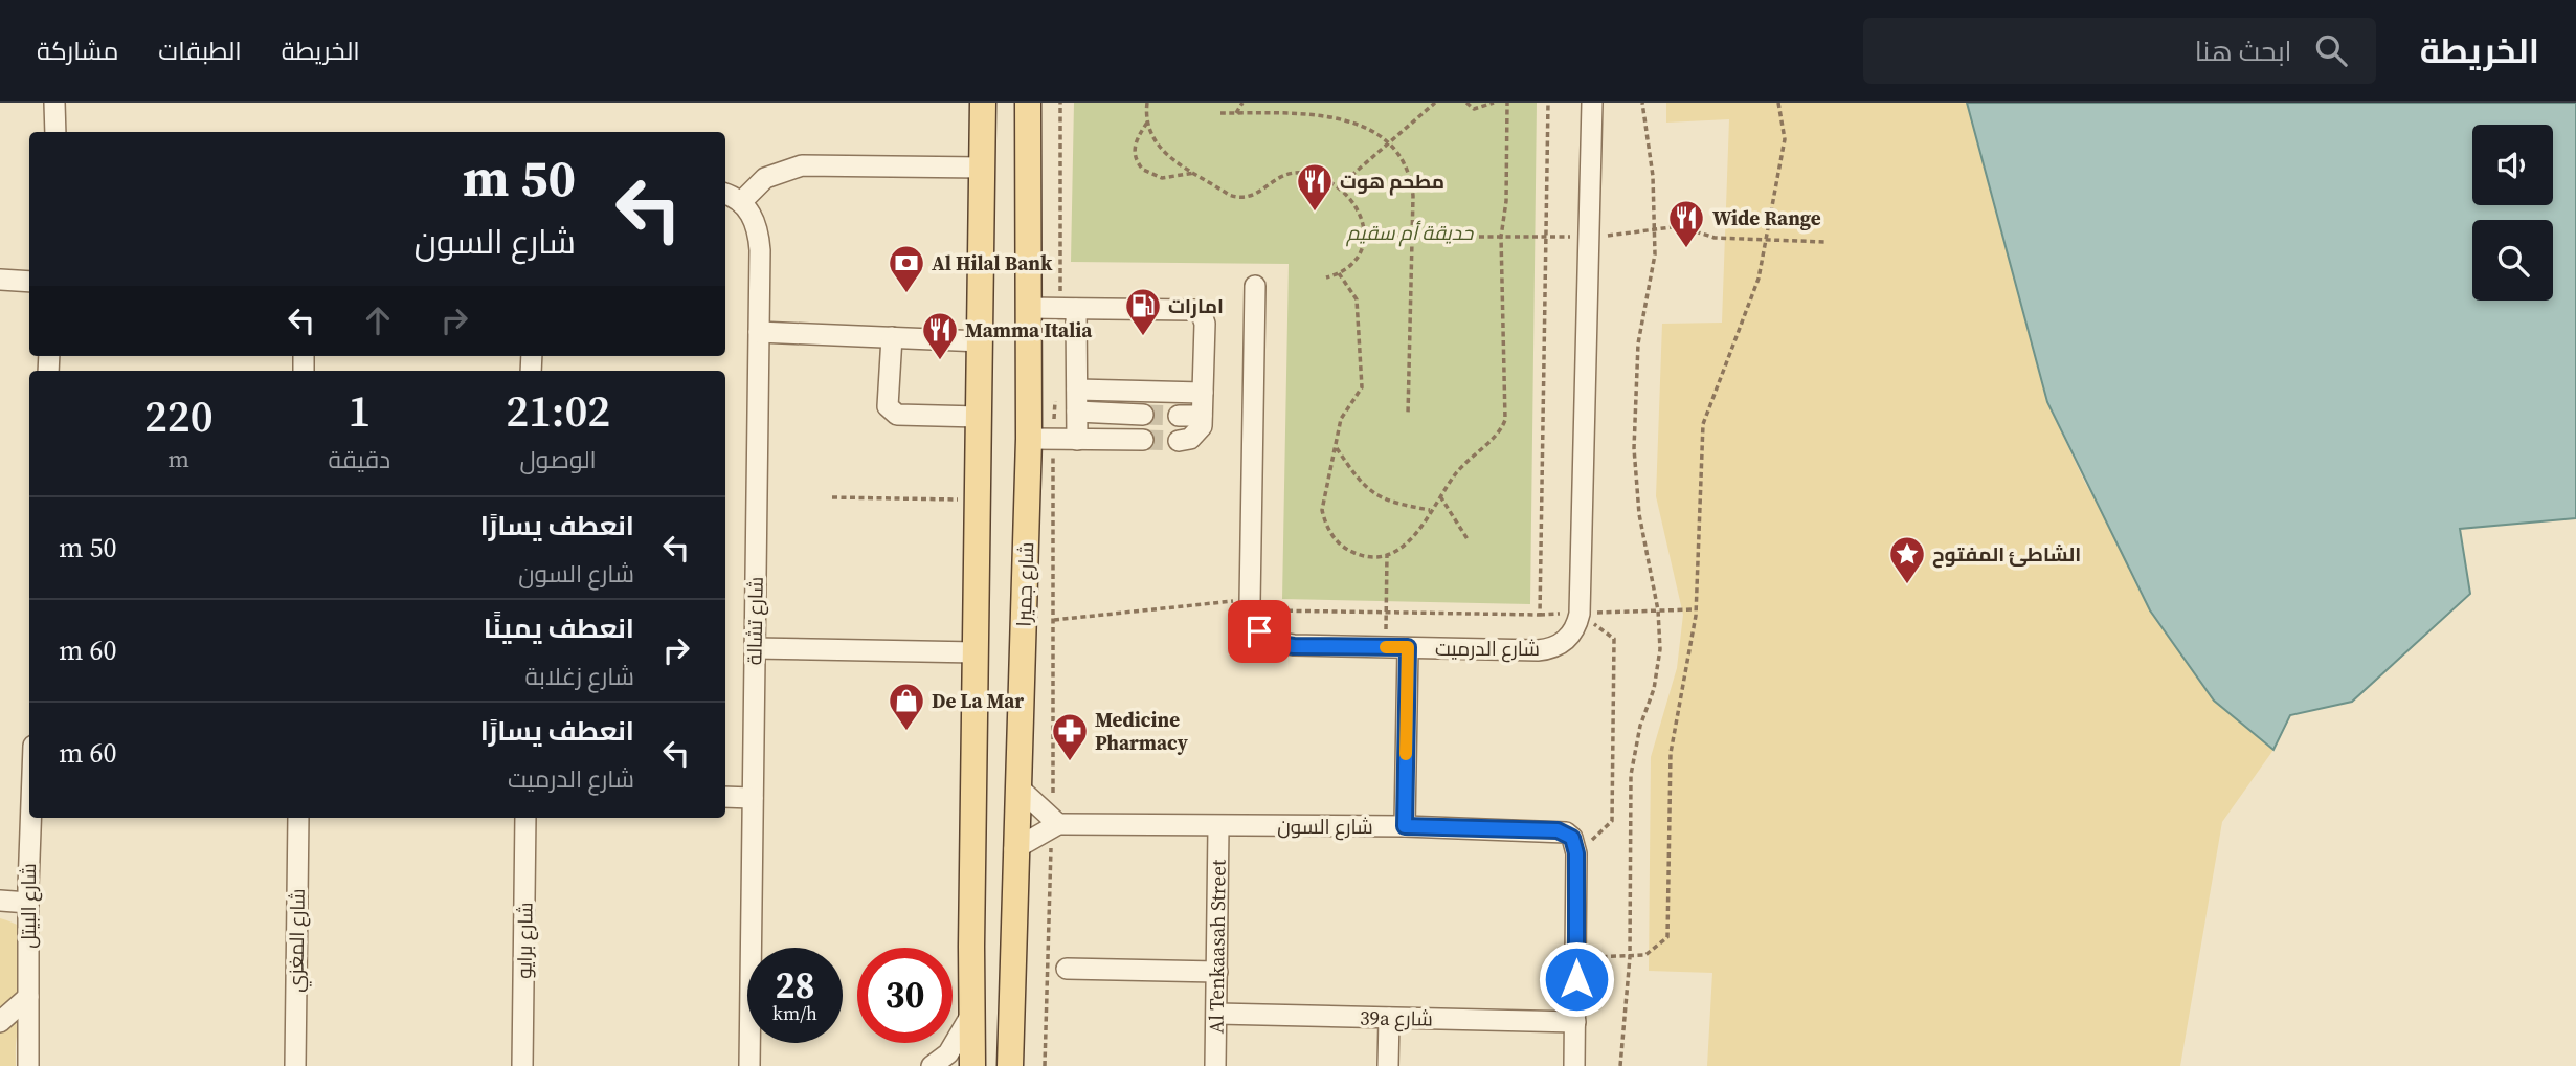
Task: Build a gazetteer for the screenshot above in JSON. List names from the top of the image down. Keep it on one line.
{"streets":{"main road":["شارع جميرا"],"street":["شارع تشالة","شارع الدرميت","شارع السون","شارع البيتل","شارع المغزي","شارع برايو","Al Tenkaasah Street","39a شارع"]},"crossings":[["شارع السون","Al Tenkaasah Street"],["Al Tenkaasah Street","39a شارع"]],"parks":["حديقة أم سقيم"],"places":{"restaurant":["مطحم هوت","Wide Range","Mamma Italia"],"bank":["Al Hilal Bank"],"fuel station":["امارات"],"place":["الشاطئ المفتوح"],"shop":["De La Mar"],"pharmacy":["Medicine Pharmacy"]},"page":{"header":"الخريطة","search":"ابحث هنا","nav":["الخريطة","الطبقات","مشاركة"],"turn":["50 m","شارع السون"],"eta":["21:02","الوصول","1","دقيقة","220","m"],"list":[{"name":"انعطف يسارًا","note":"شارع السون","value":"50 m"},{"name":"انعطف يمينًا","note":"شارع زغلابة","value":"60 m"},{"name":"انعطف يسارًا","note":"شارع الدرميت","value":"60 m"}],"speed":"28 km/h","limit":"30"}}
